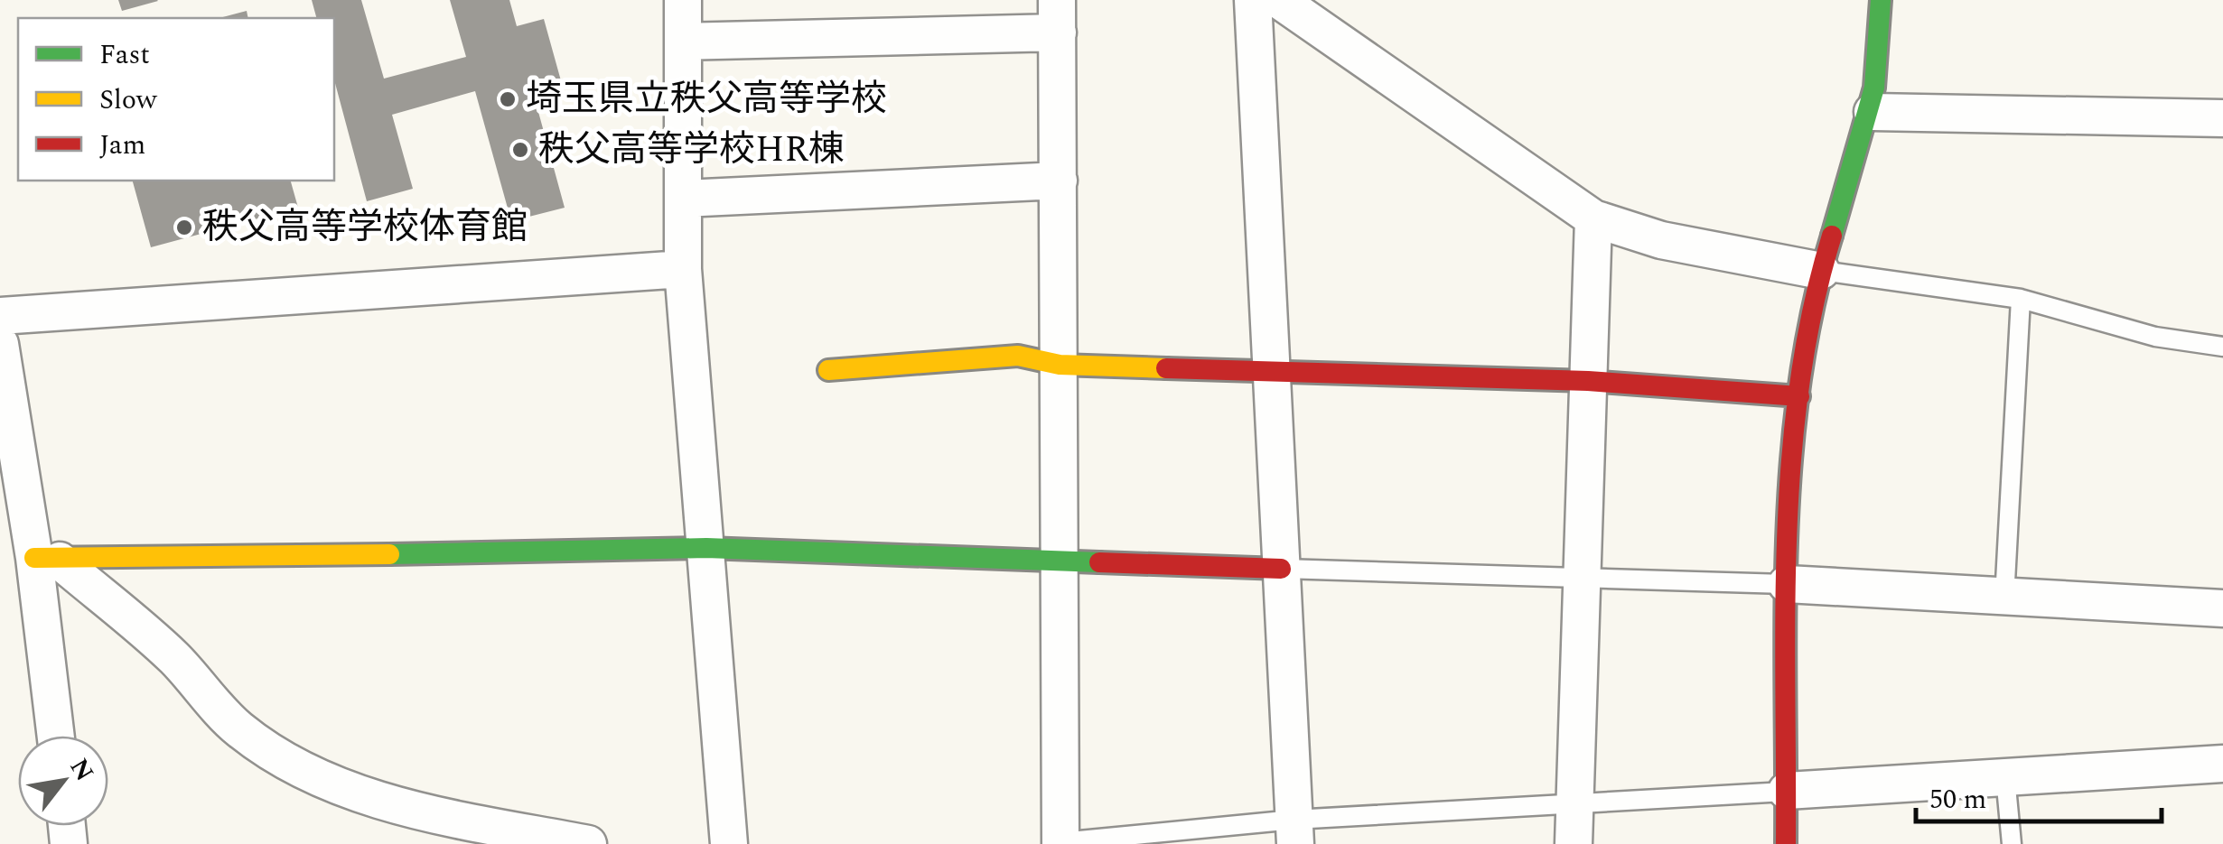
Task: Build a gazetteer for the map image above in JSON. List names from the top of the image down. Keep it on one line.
{"places":["埼玉県立秩父高等学校","秩父高等学校HR棟","秩父高等学校体育館"],"legend":["Fast","Slow","Jam"],"scale_bar":"50 m","north":"top right"}
